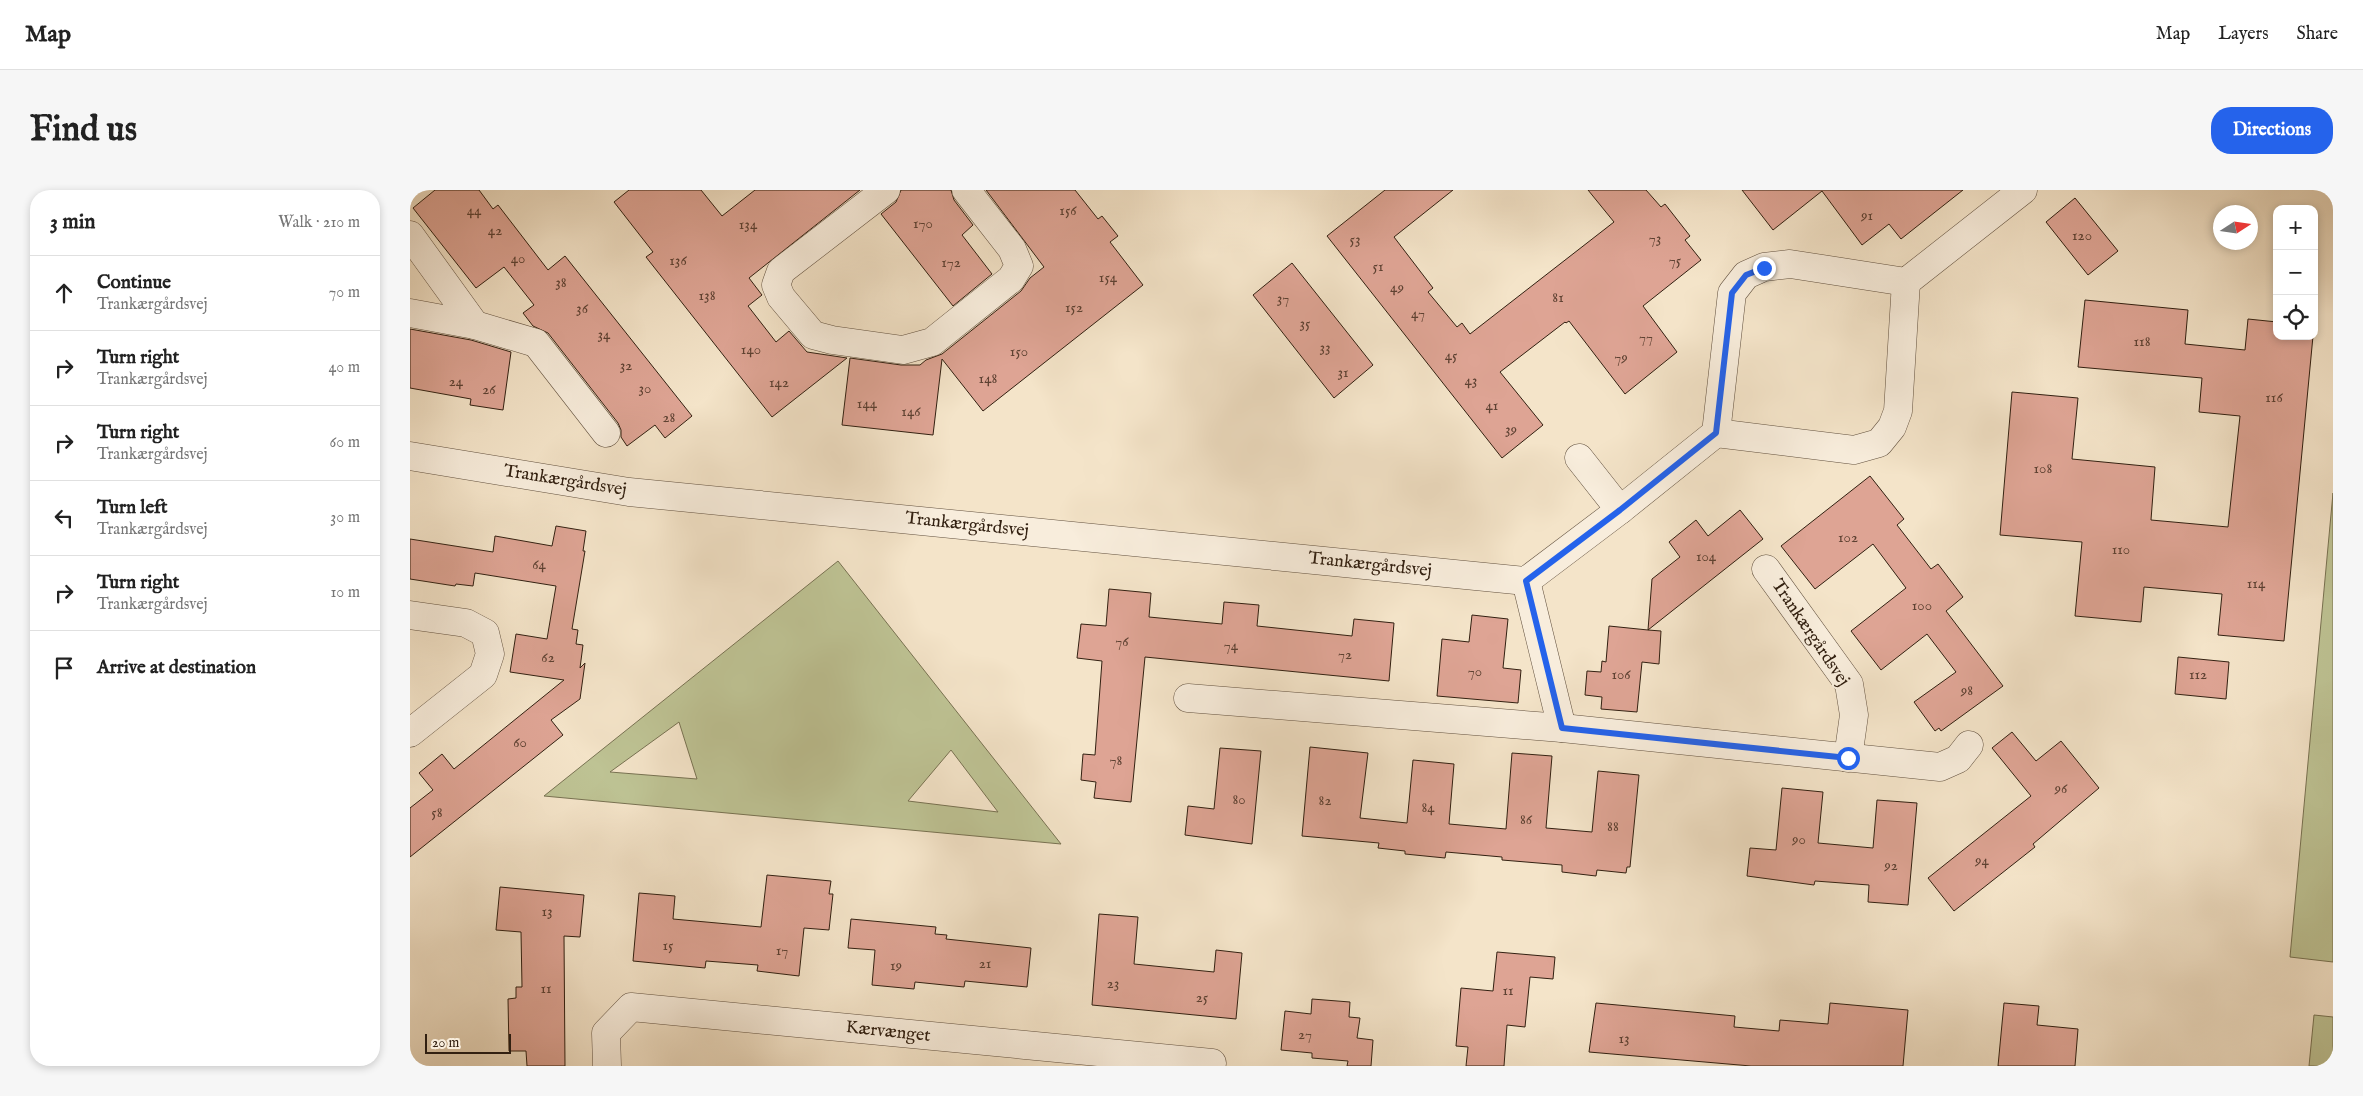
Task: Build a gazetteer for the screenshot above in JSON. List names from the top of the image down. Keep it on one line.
{"streets":{"street":["Trankærgårdsvej","Kærvænget"]},"house_numbers":["44","156","91","170","134","42","120","73","53","40","136","75","172","51","154","38","49","138","81","37","152","36","47","35","34","77","118","33","140","150","45","79","32","31","148","43","24","142","30","26","116","144","41","146","28","39","108","102","110","104","64","114","100","76","74","72","62","70","106","112","98","60","78","96","80","82","84","58","86","88","90","94","92","13","15","17","21","19","23","11","11","25","27","13"],"scale_bar":"20 m","north":"right","page":{"header":"Map","nav":["Map","Layers","Share"],"buttons":"Directions","title":"Find us","heading":["3 min","Walk · 210 m"],"map_buttons":["+","−"],"list":[["Continue","Trankærgårdsvej","70 m"],["Turn right","Trankærgårdsvej","40 m"],["Turn right","Trankærgårdsvej","60 m"],["Turn left","Trankærgårdsvej","30 m"],["Turn right","Trankærgårdsvej","10 m"],"Arrive at destination"],"scale":"20 m"}}
